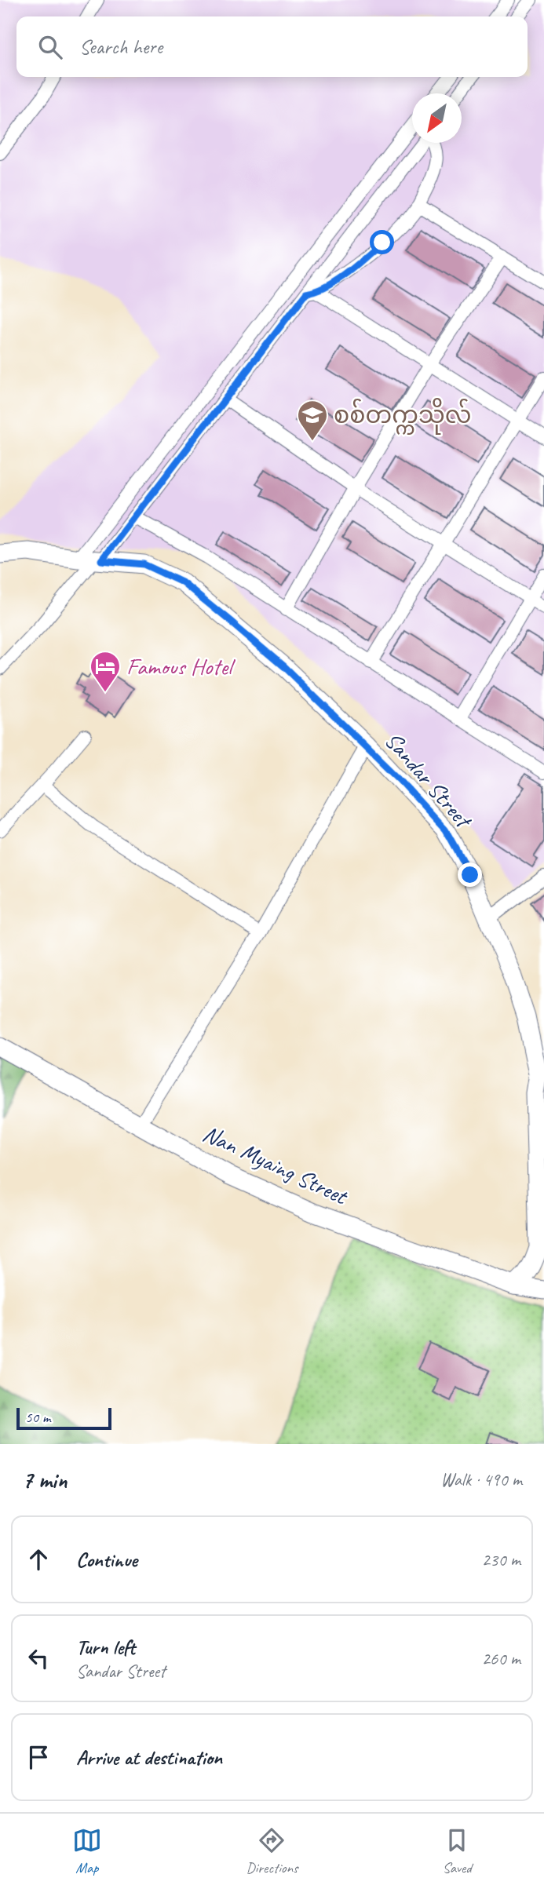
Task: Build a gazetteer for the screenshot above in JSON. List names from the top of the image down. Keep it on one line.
{"streets":{"street":["Sandar Street","Nan Myaing Street"]},"crossings":[["Sandar Street","Nan Myaing Street"]],"places":{"school or university":["စစ်‌တက္ကသိုလ်"],"hotel":["Famous Hotel"]},"scale_bar":"50 m","north":"bottom left","page":{"search":"Search here","scale":"50 m","heading":["7 min","Walk · 490 m"],"list":[["Continue","230 m"],["Turn left","Sandar Street","260 m"],"Arrive at destination"],"nav":["Map","Directions","Saved"]}}
